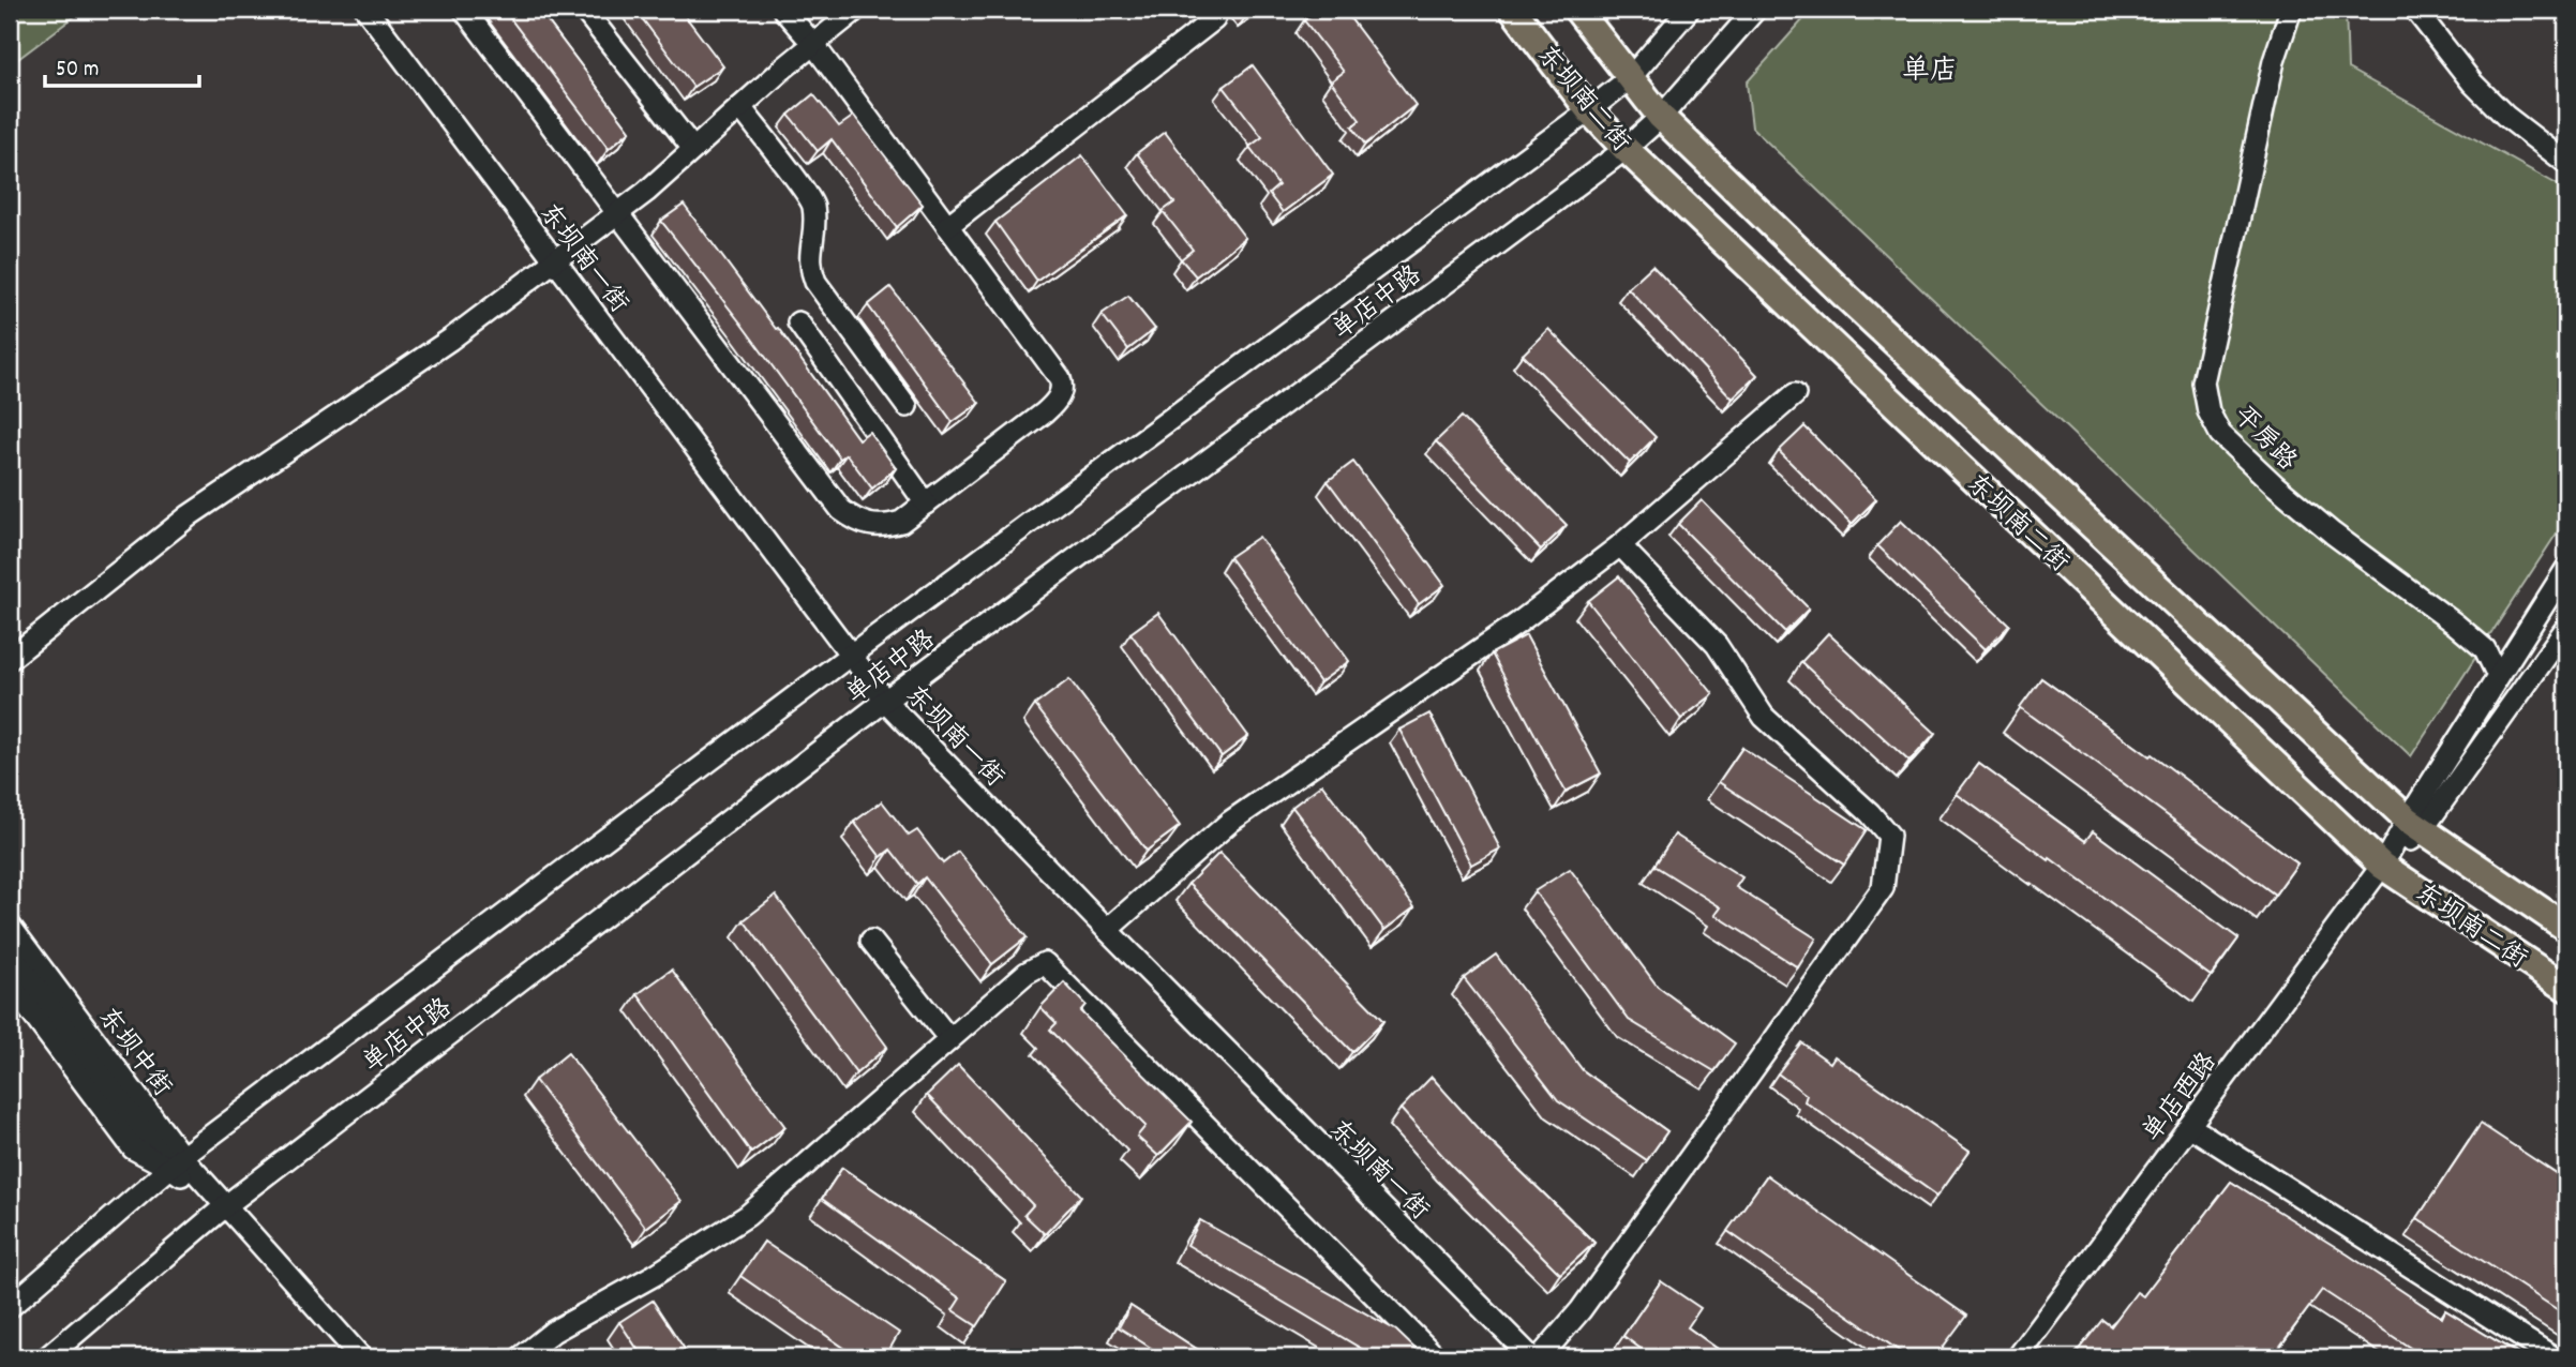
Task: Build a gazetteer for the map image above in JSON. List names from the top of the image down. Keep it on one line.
{"streets":{"main road":["东坝南二街"],"street":["东坝南一街","单店中路","平房路","东坝中街","单店西路"]},"crossings":[["东坝南二街","单店中路"],["东坝南二街","单店西路"],["东坝南一街","单店中路"],["单店中路","东坝中街"],["平房路","单店西路"]],"districts":["单店"],"scale_bar":"50 m"}
